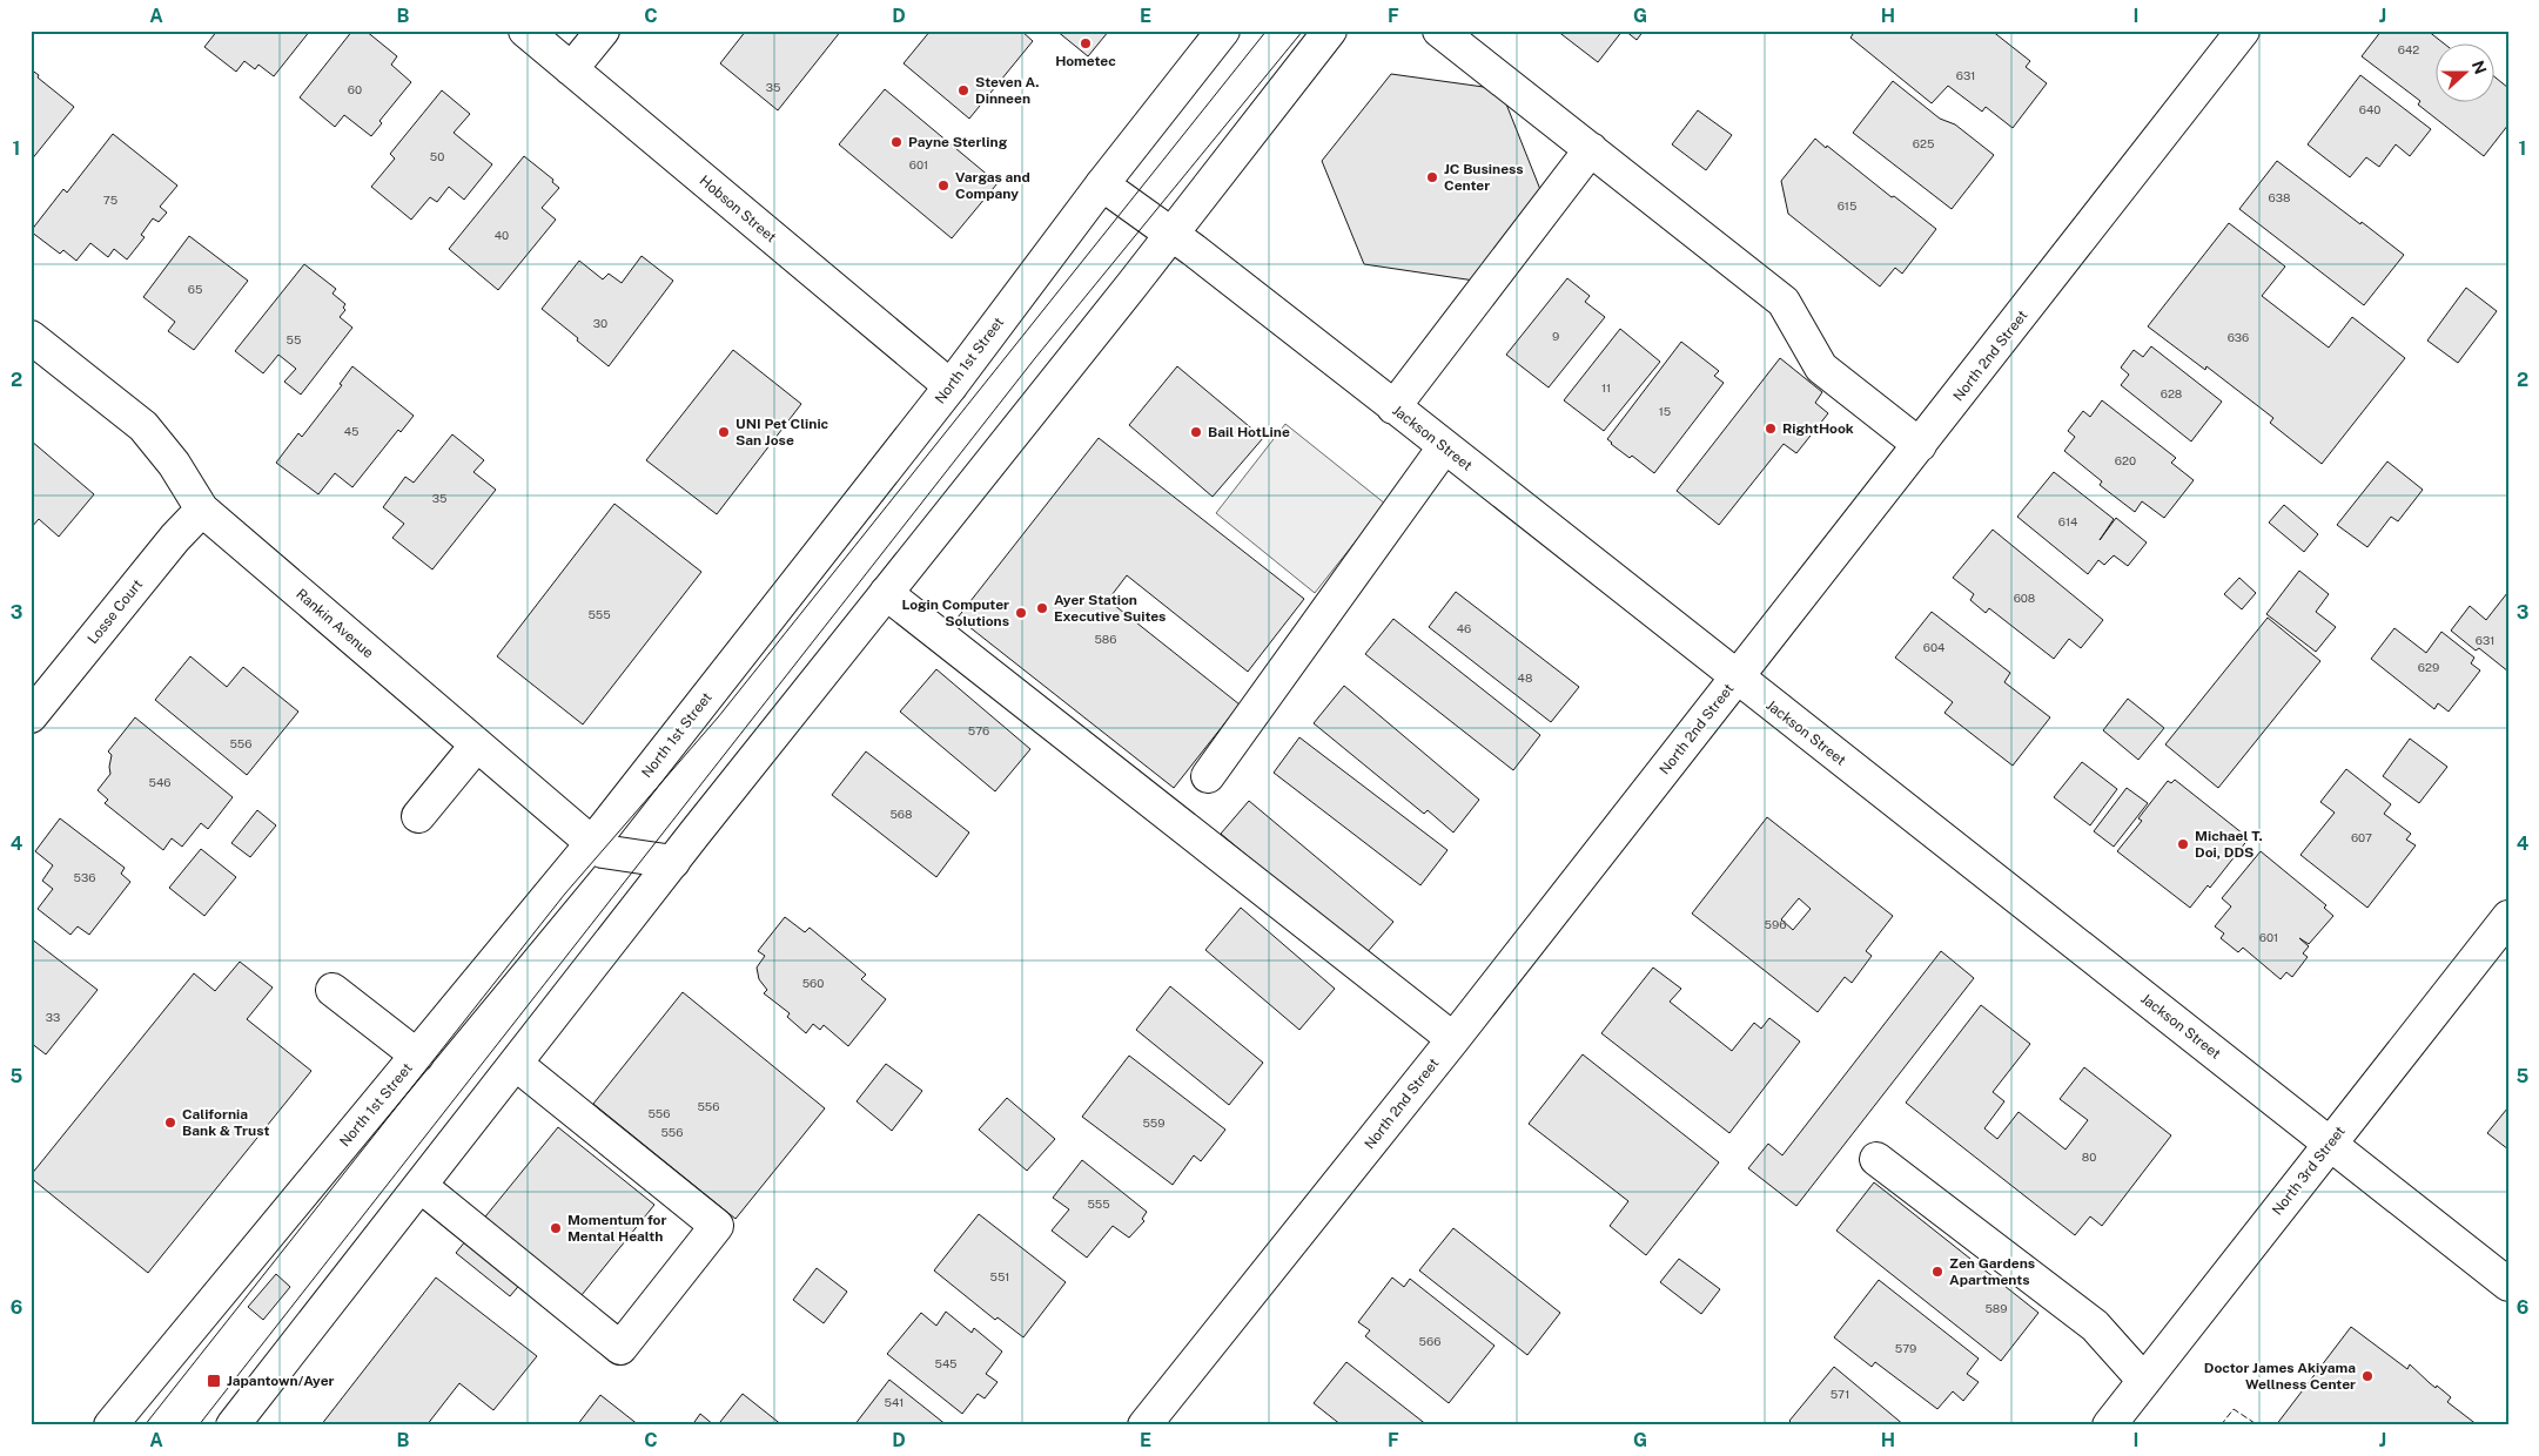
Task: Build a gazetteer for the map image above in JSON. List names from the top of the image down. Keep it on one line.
{"streets":{"street":["Hobson Street","North 2nd Street","North 1st Street","Jackson Street","Losse Court","Rankin Avenue","North 3rd Street"]},"crossings":[["Hobson Street","North 1st Street"],["North 2nd Street","Jackson Street"],["North 1st Street","Jackson Street"],["North 1st Street","Rankin Avenue"],["Jackson Street","North 3rd Street"],["Losse Court","Rankin Avenue"]],"places":{"other":["Hometec","Steven A. Dinneen","Payne Sterling","JC Business Center","Vargas and Company","RightHook","UNI Pet Clinic San Jose","Bail HotLine","Ayer Station Executive Suites","Login Computer Solutions","Michael T. Doi, DDS","California Bank & Trust","Momentum for Mental Health","Zen Gardens Apartments","Doctor James Akiyama Wellness Center"],"transit":["Japantown/Ayer"]},"house_numbers":["642","631","35","60","640","625","50","601","638","75","615","40","65","30","9","636","55","11","628","15","45","620","35","614","608","555","46","586","631","604","629","48","576","556","546","568","607","536","596","601","560","33","556","556","559","556","80","555","551","589","566","579","545","571","541"],"north":"right","grid":{"columns":["A","B","C","D","E","F","G","H","I","J"],"rows":["1","2","3","4","5","6"]}}
